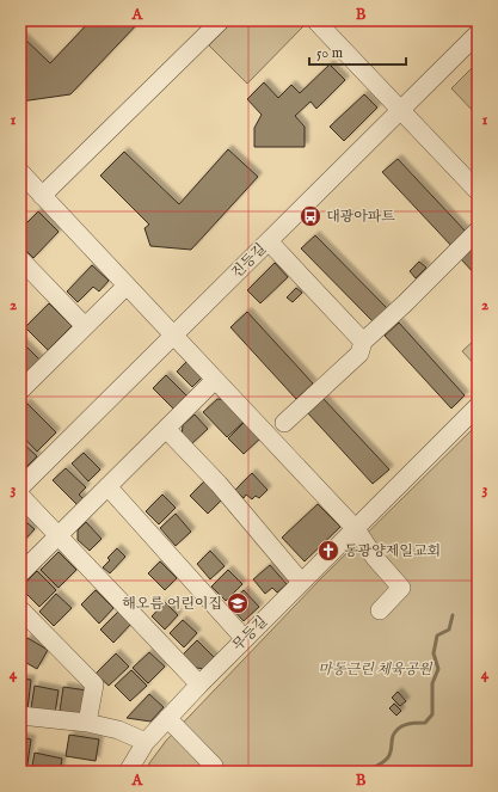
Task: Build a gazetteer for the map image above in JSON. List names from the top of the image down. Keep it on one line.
{"streets":{"street":["진등길","무등길"]},"parks":["마동근린 체육공원"],"places":{"bus stop":["대광아파트"],"church":["동광양제일교회"],"school or university":["해오름 어린이집"]},"scale_bar":"50 m","grid":{"columns":["A","B"],"rows":["1","2","3","4"]}}
